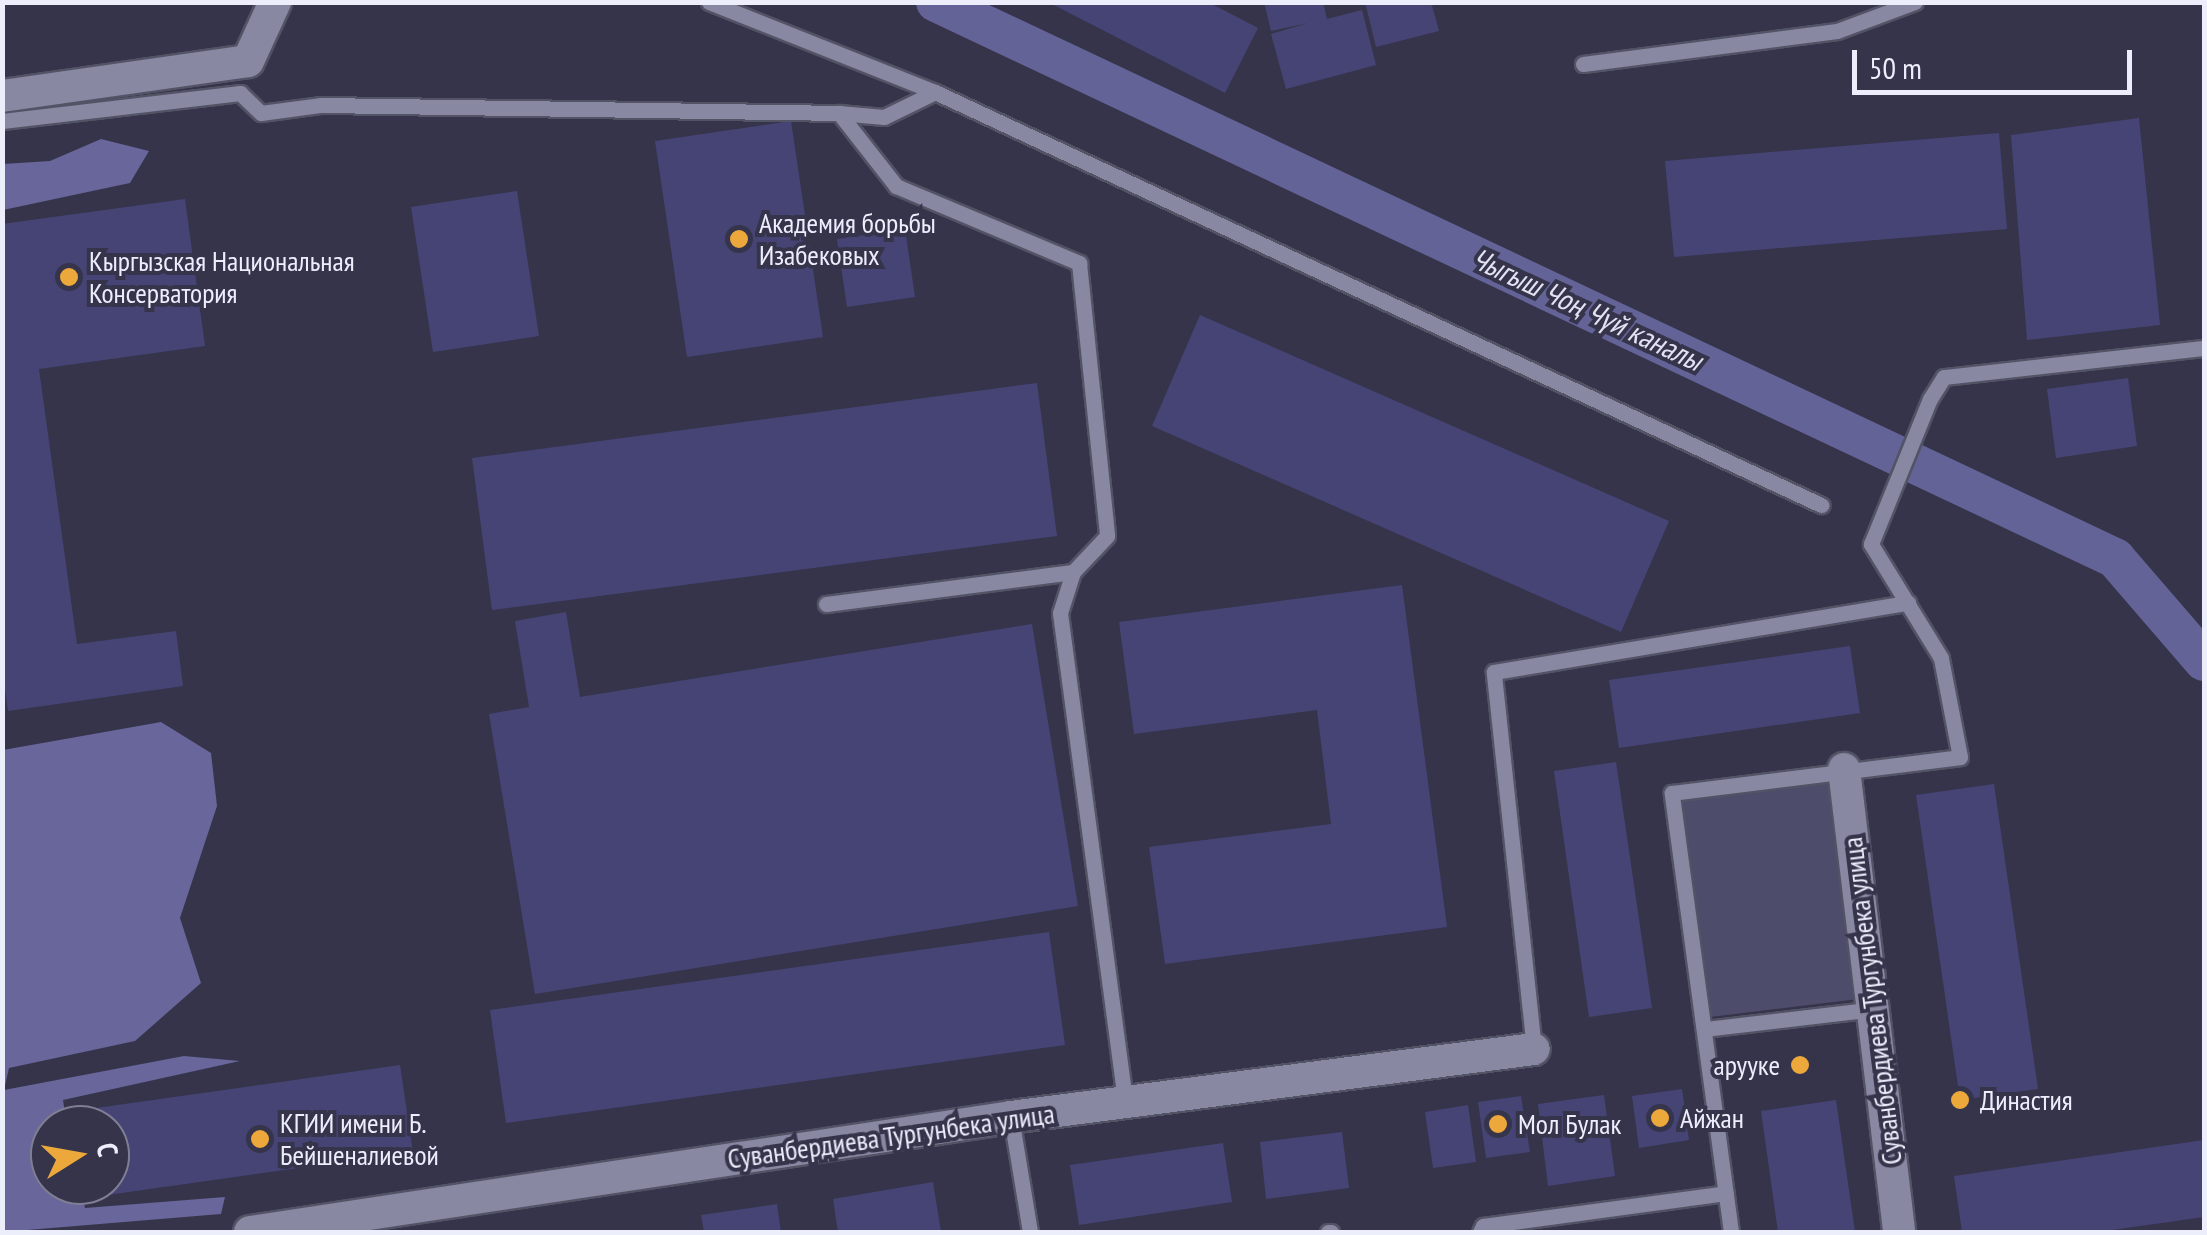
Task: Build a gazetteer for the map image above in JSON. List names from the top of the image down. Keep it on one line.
{"streets":{"street":["Суванбердиева Тургунбека улица"]},"water":["Чыгыш Чоң Чүй каналы"],"places":["Академия борьбы Изабековых","Кыргызская Национальная Консерватория","арууке","Династия","Айжан","Мол Булак","КГИИ имени Б. Бейшеналиевой"],"scale_bar":"50 m","north":"right"}
